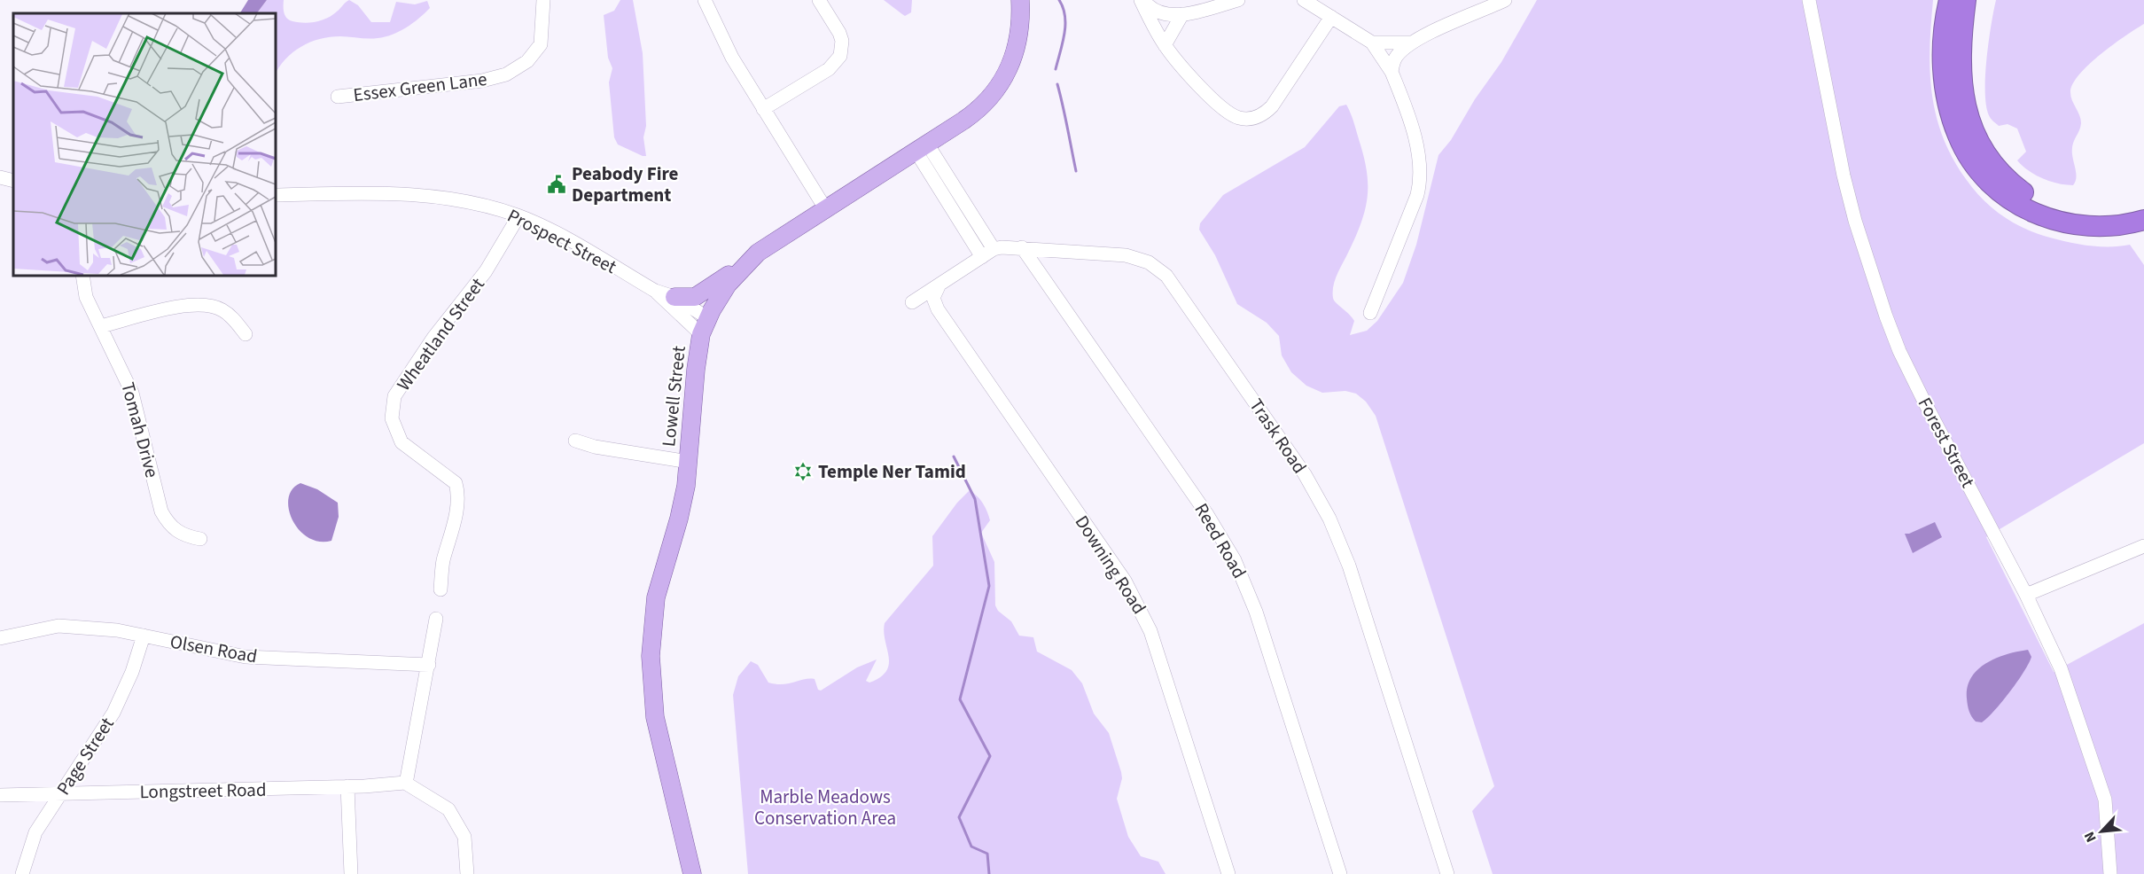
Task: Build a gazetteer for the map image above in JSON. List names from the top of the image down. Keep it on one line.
{"streets":{"main road":["Lowell Street"],"street":["Essex Green Lane","Prospect Street","Wheatland Street","Tomah Drive","Trask Road","Forest Street","Reed Road","Downing Road","Olsen Road","Page Street","Longstreet Road"]},"crossings":[["Prospect Street","Wheatland Street"],["Prospect Street","Lowell Street"],["Trask Road","Reed Road"],["Olsen Road","Page Street"],["Page Street","Longstreet Road"]],"parks":["Marble Meadows Conservation Area"],"places":{"public building":["Peabody Fire Department"],"synagogue":["Temple Ner Tamid"]},"north":"bottom left"}
